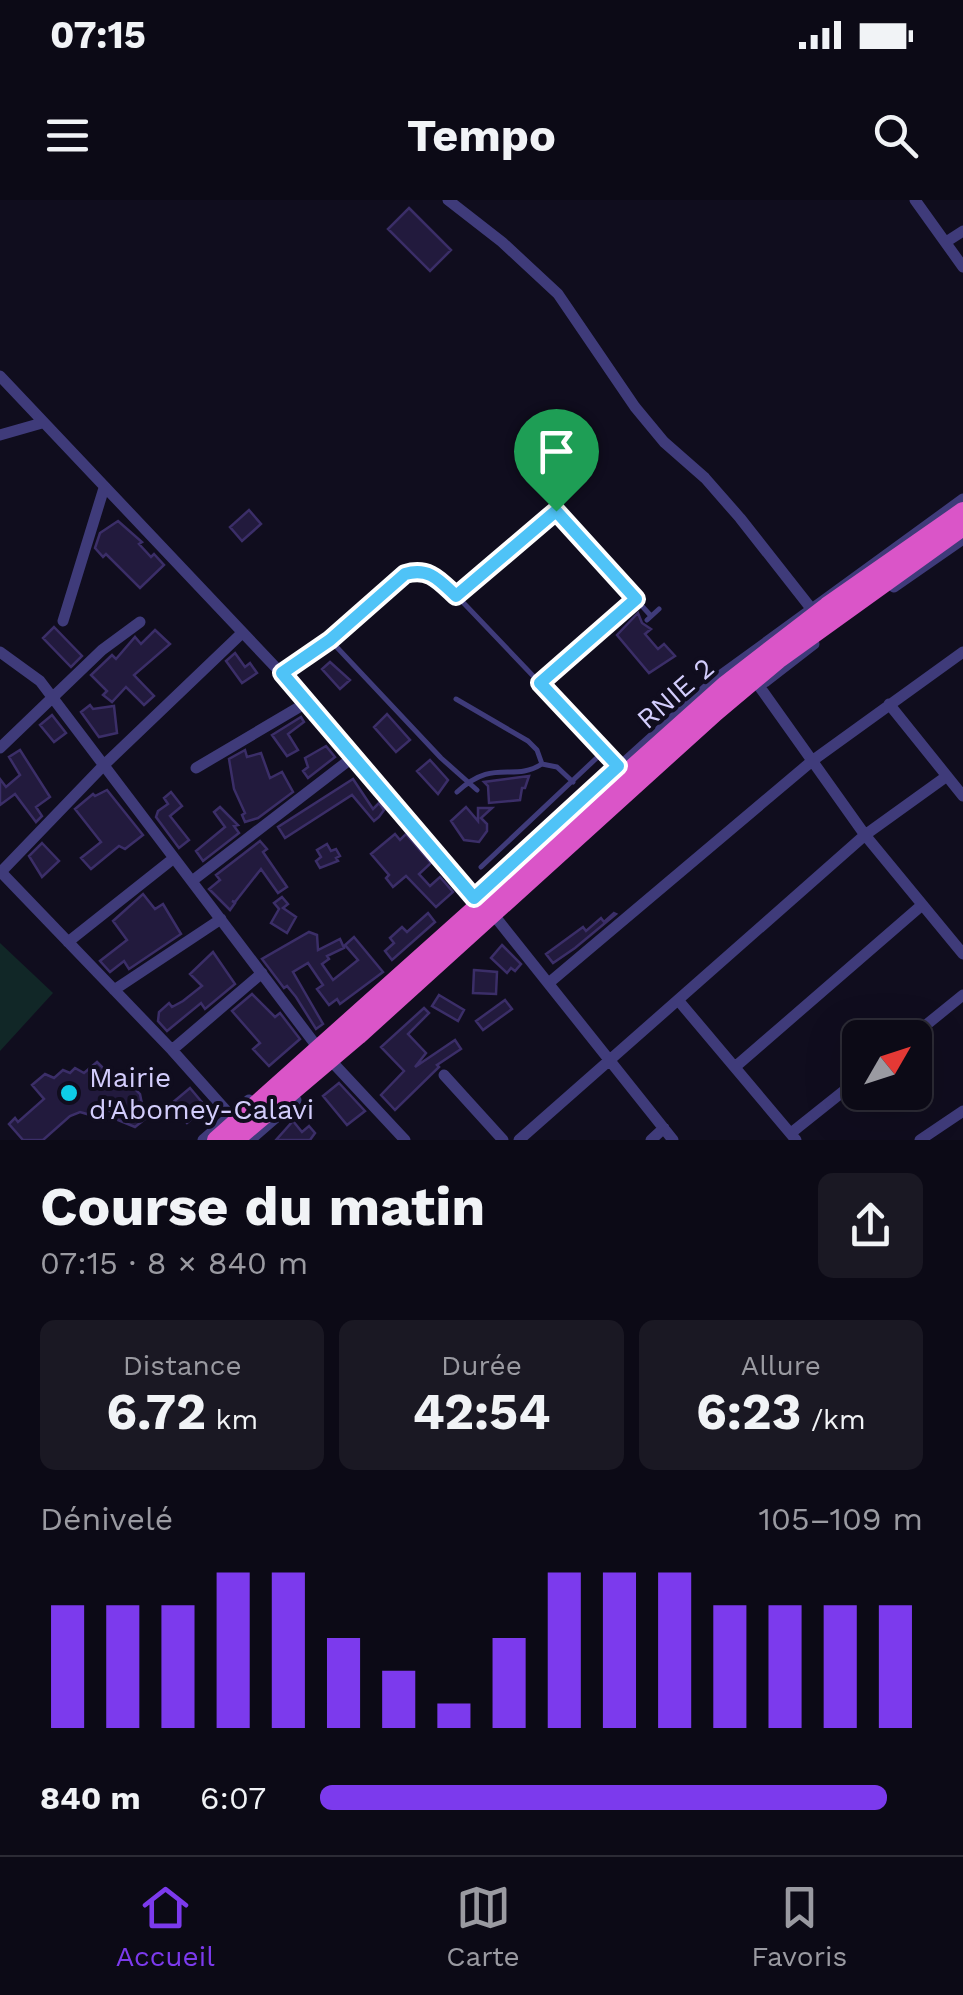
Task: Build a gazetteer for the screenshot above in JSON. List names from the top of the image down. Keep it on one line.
{"streets":{"highway":["RNIE 2"]},"places":["Mairie d'Abomey-Calavi"],"north":"top right","page":{"status":"07:15","header":"Tempo","heading":["Course du matin","07:15 · 8 × 840 m"],"stats":[["Distance","6.72 km"],["Durée","42:54"],["Allure","6:23 /km"]],"chart":["Dénivelé","105–109 m"],"list":[{"name":"840 m","note":"6:07"}],"tabs":["Accueil","Carte","Favoris"]}}
